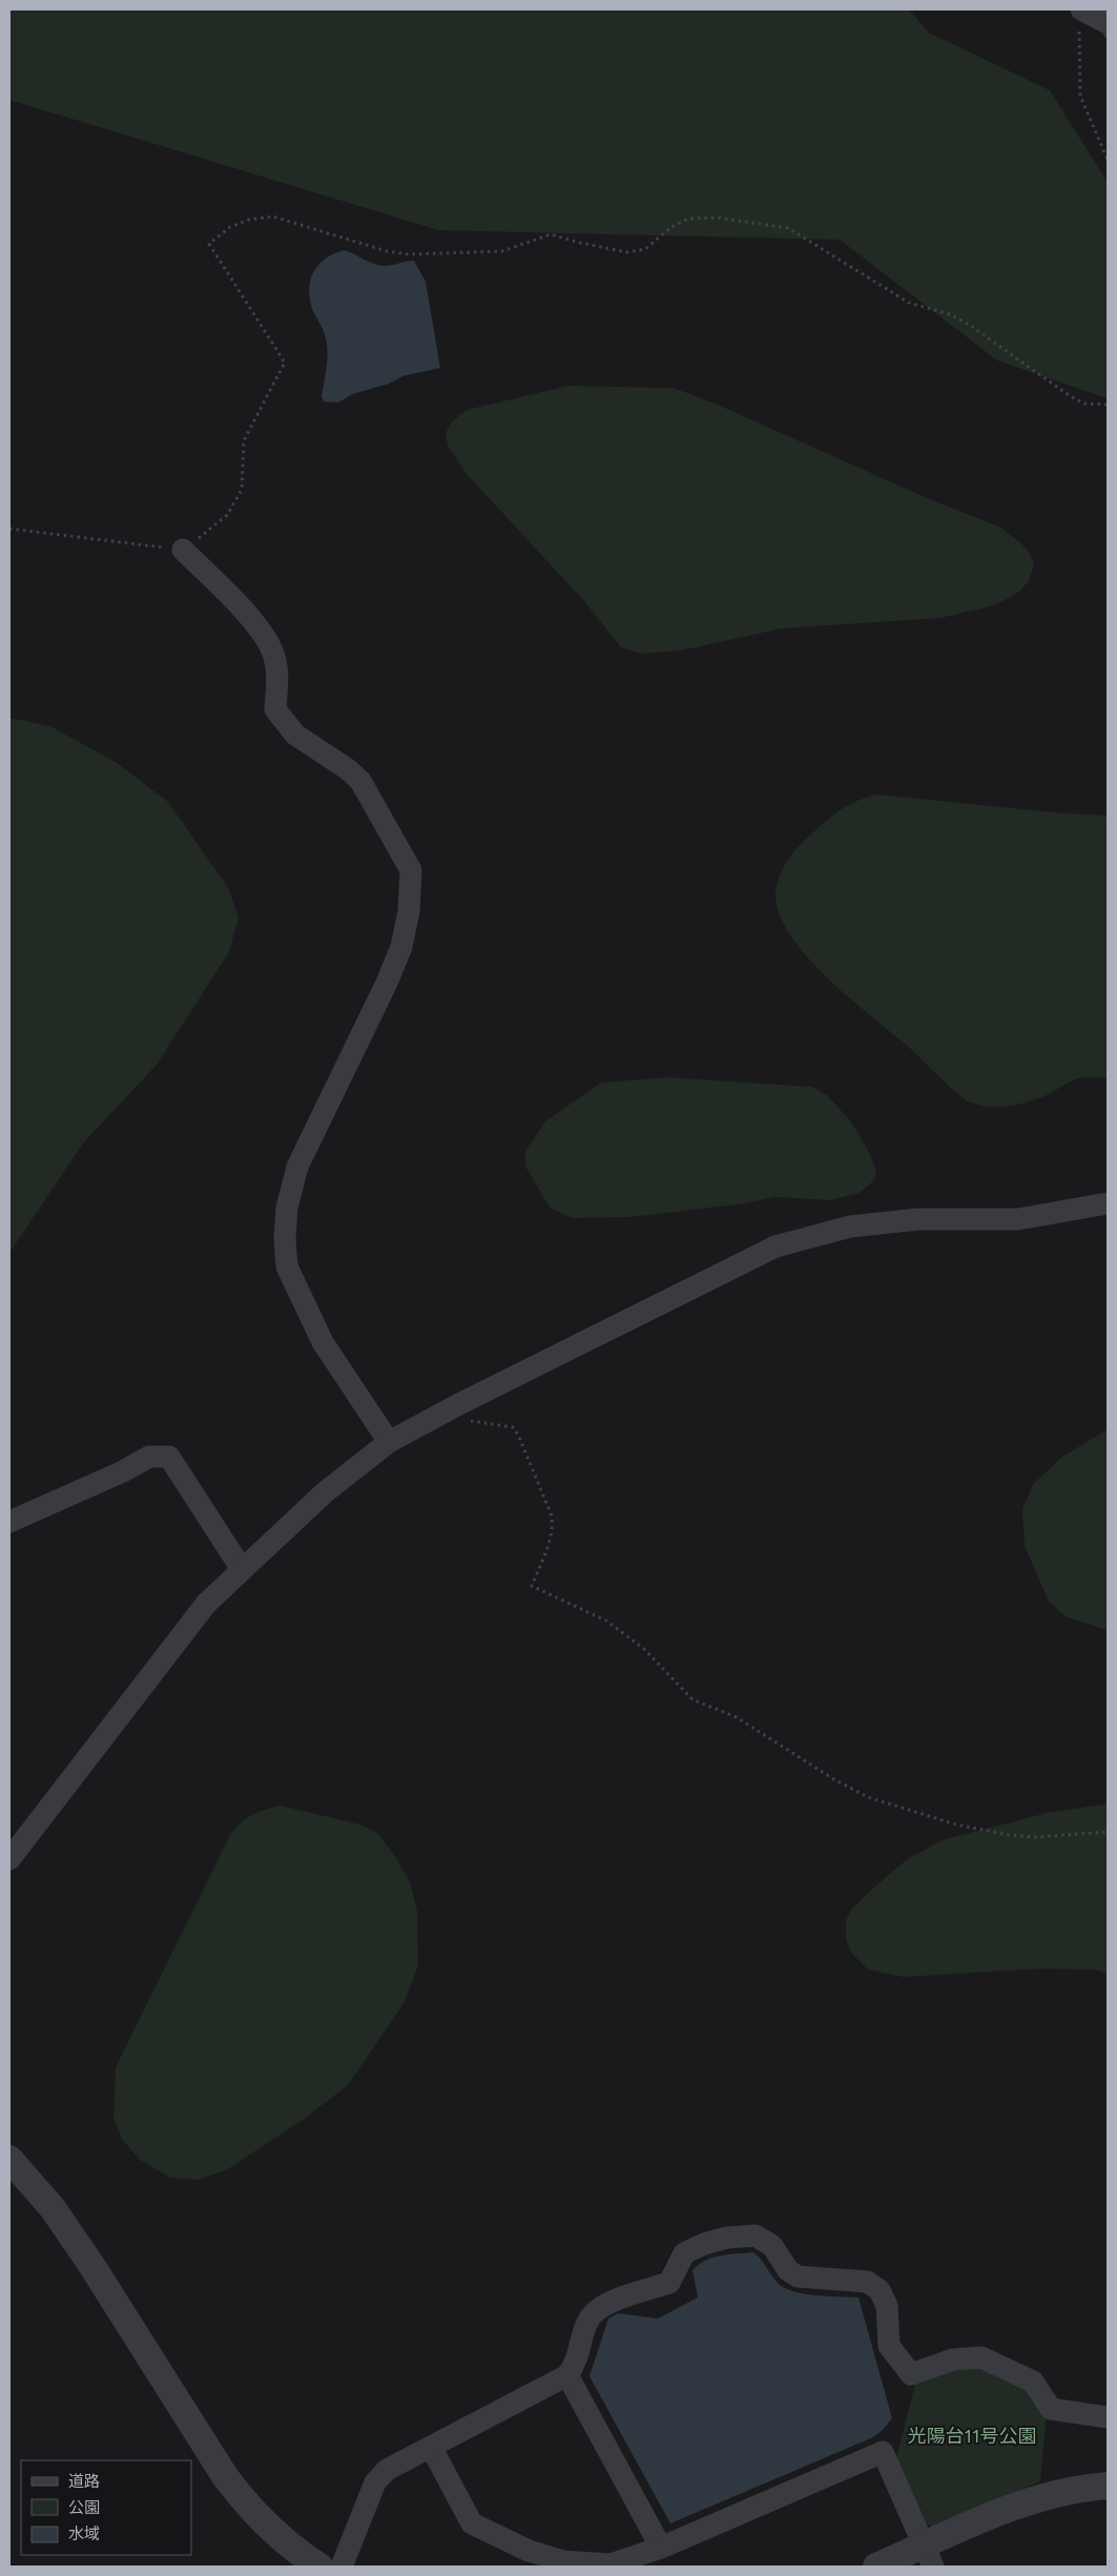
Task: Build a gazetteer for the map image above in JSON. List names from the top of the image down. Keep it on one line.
{"parks":["光陽台11号公園"],"legend":["道路","公園","水域"]}
